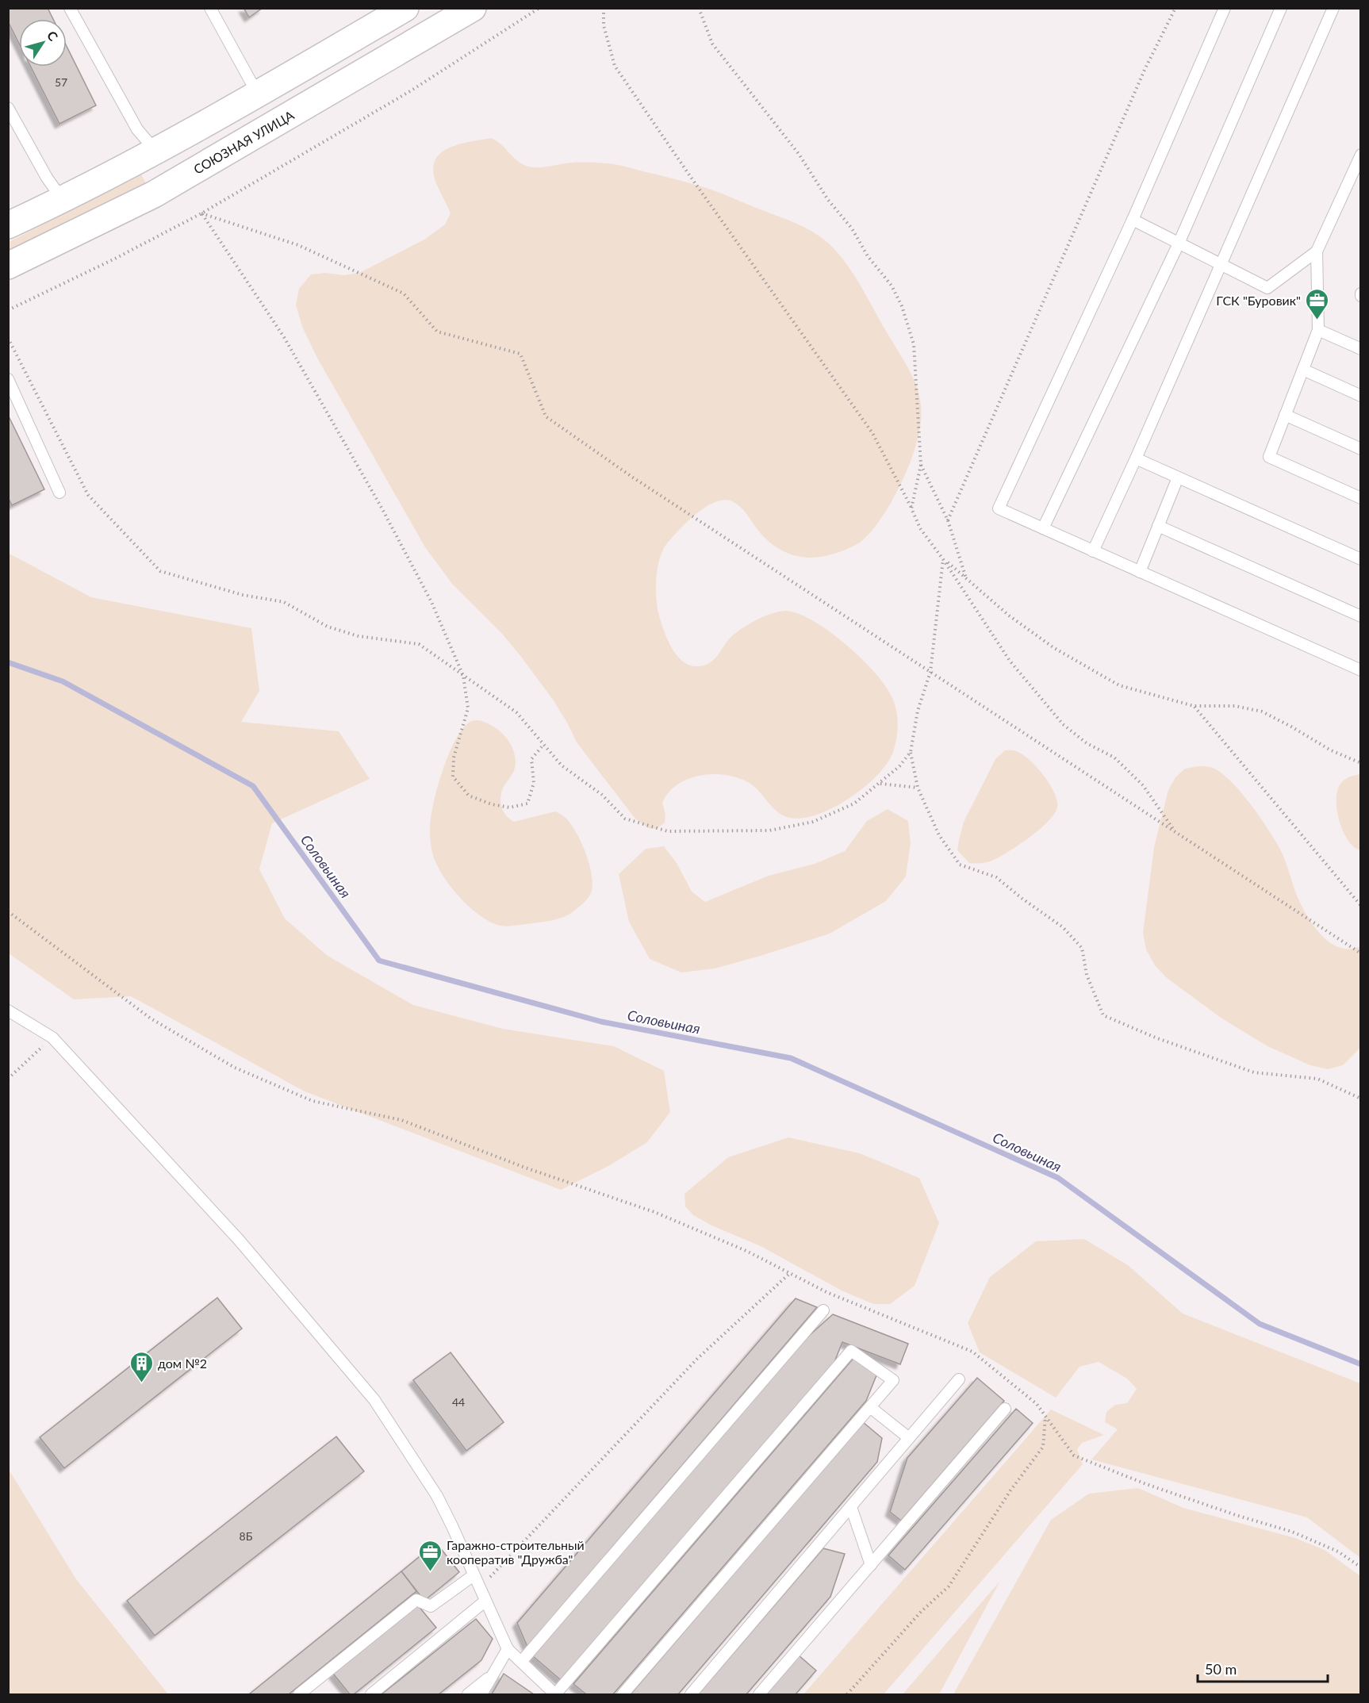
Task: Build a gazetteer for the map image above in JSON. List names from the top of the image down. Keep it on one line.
{"streets":{"main road":["СОЮЗНАЯ УЛИЦА"]},"water":["Соловьиная"],"places":{"office":["ГСК \"Буровик\"","Гаражно-строительный кооператив \"Дружба\""],"building":["дом №2"]},"house_numbers":["57","44","8Б"],"scale_bar":"50 m","north":"top right"}
